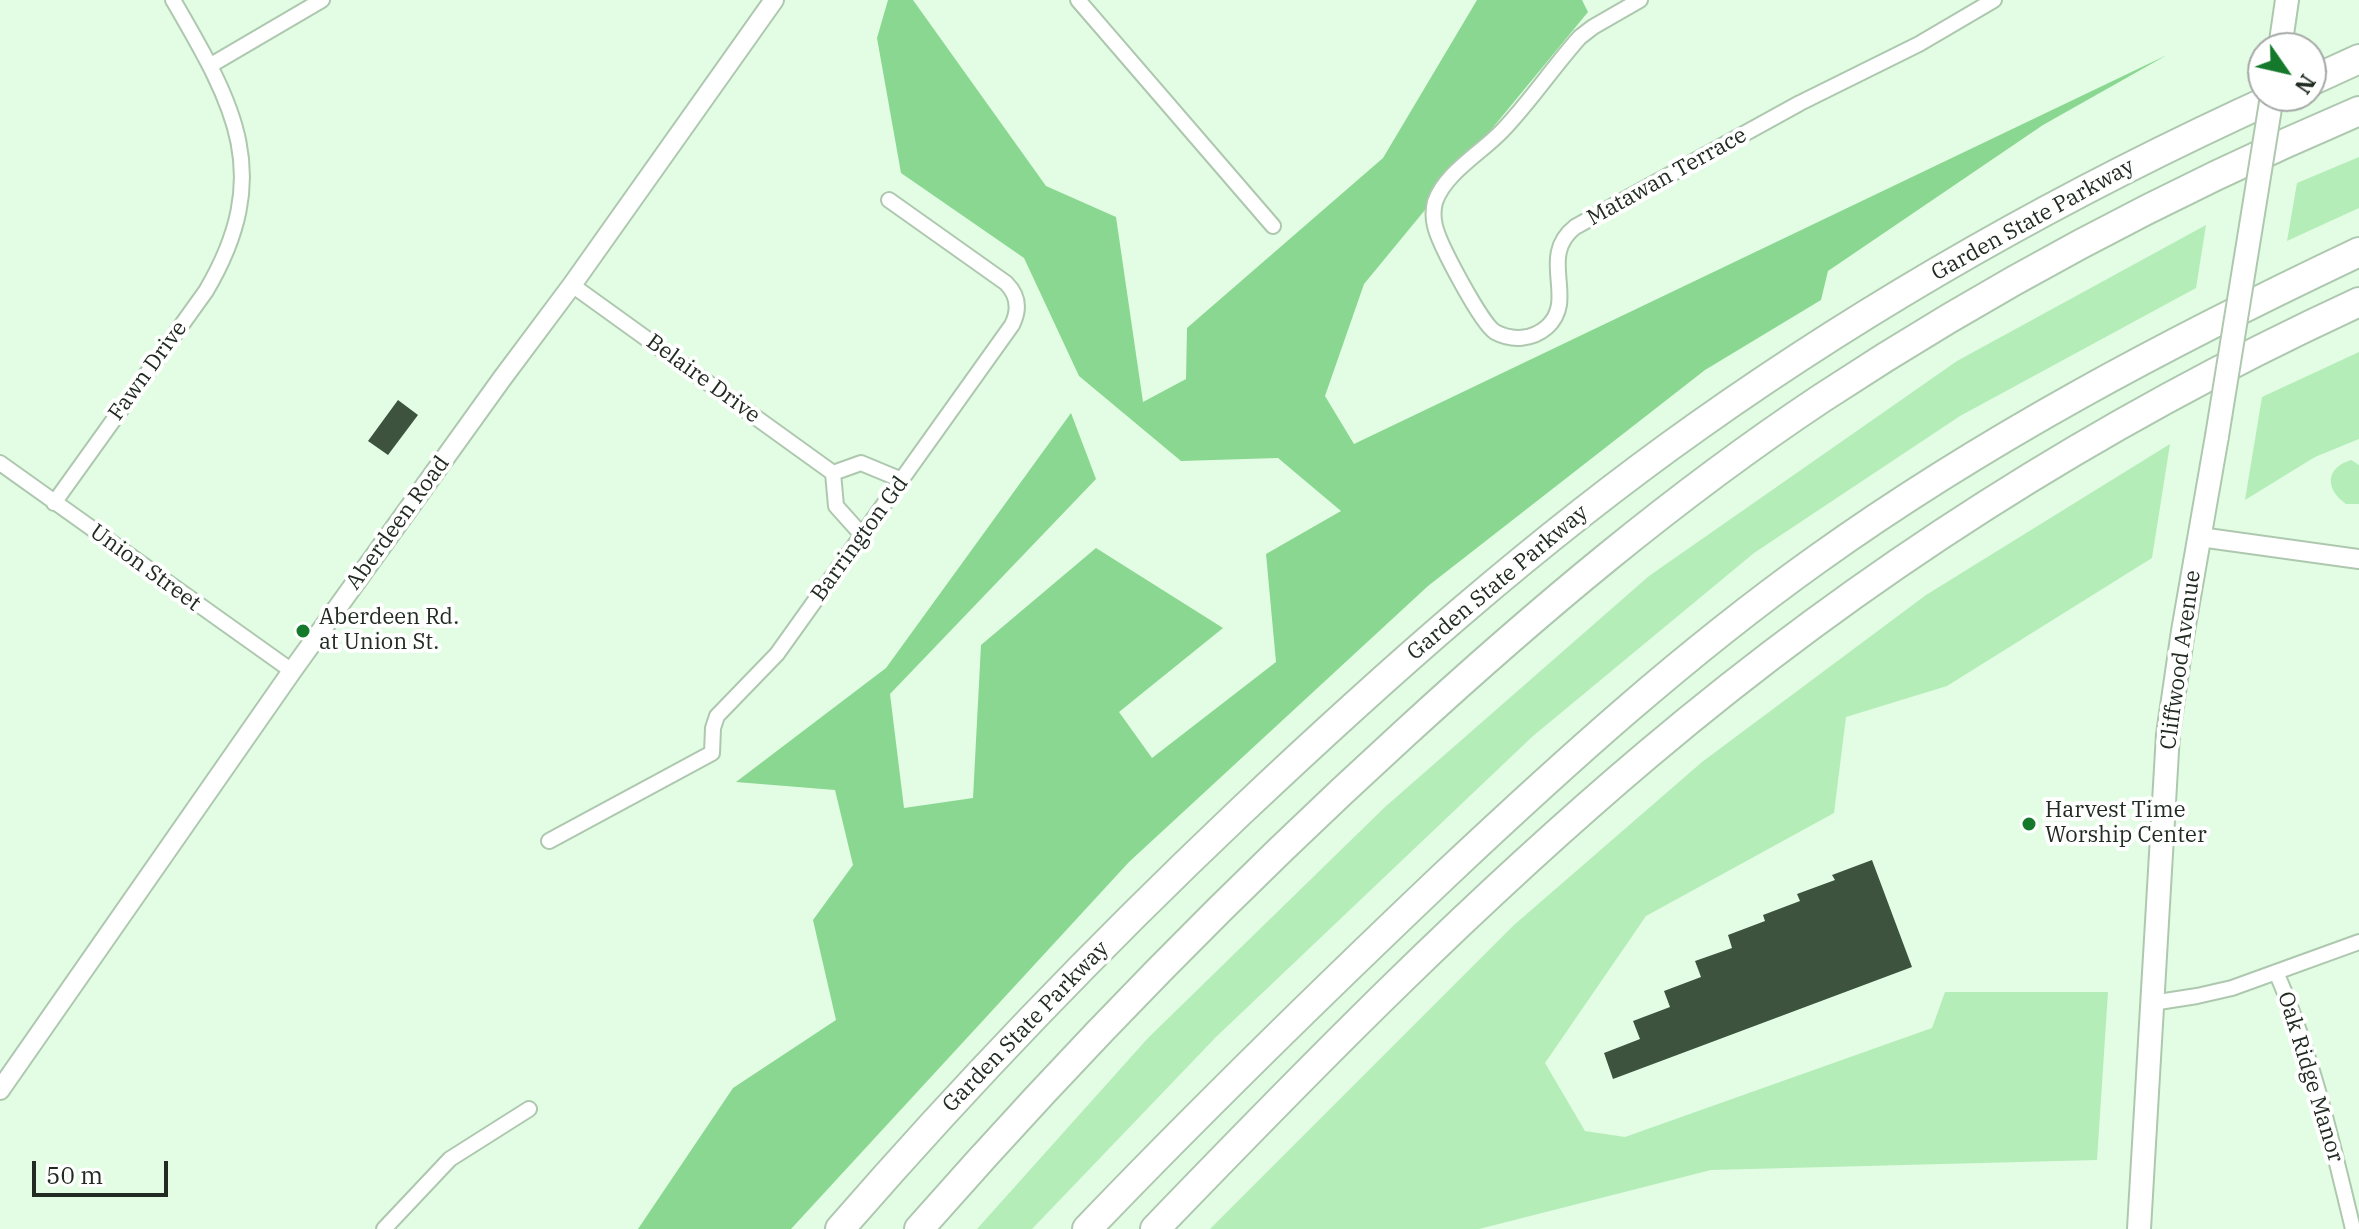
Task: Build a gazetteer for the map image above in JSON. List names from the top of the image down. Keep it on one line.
{"streets":{"highway":["Garden State Parkway"],"main road":["Cliffwood Avenue"],"street":["Matawan Terrace","Fawn Drive","Belaire Drive","Aberdeen Road","Barrington Gd","Union Street","Oak Ridge Manor"]},"crossings":[["Fawn Drive","Union Street"],["Belaire Drive","Aberdeen Road"],["Aberdeen Road","Union Street"],["Cliffwood Avenue","Oak Ridge Manor"]],"places":["Aberdeen Rd. at Union St.","Harvest Time Worship Center"],"scale_bar":"50 m","north":"bottom right"}
